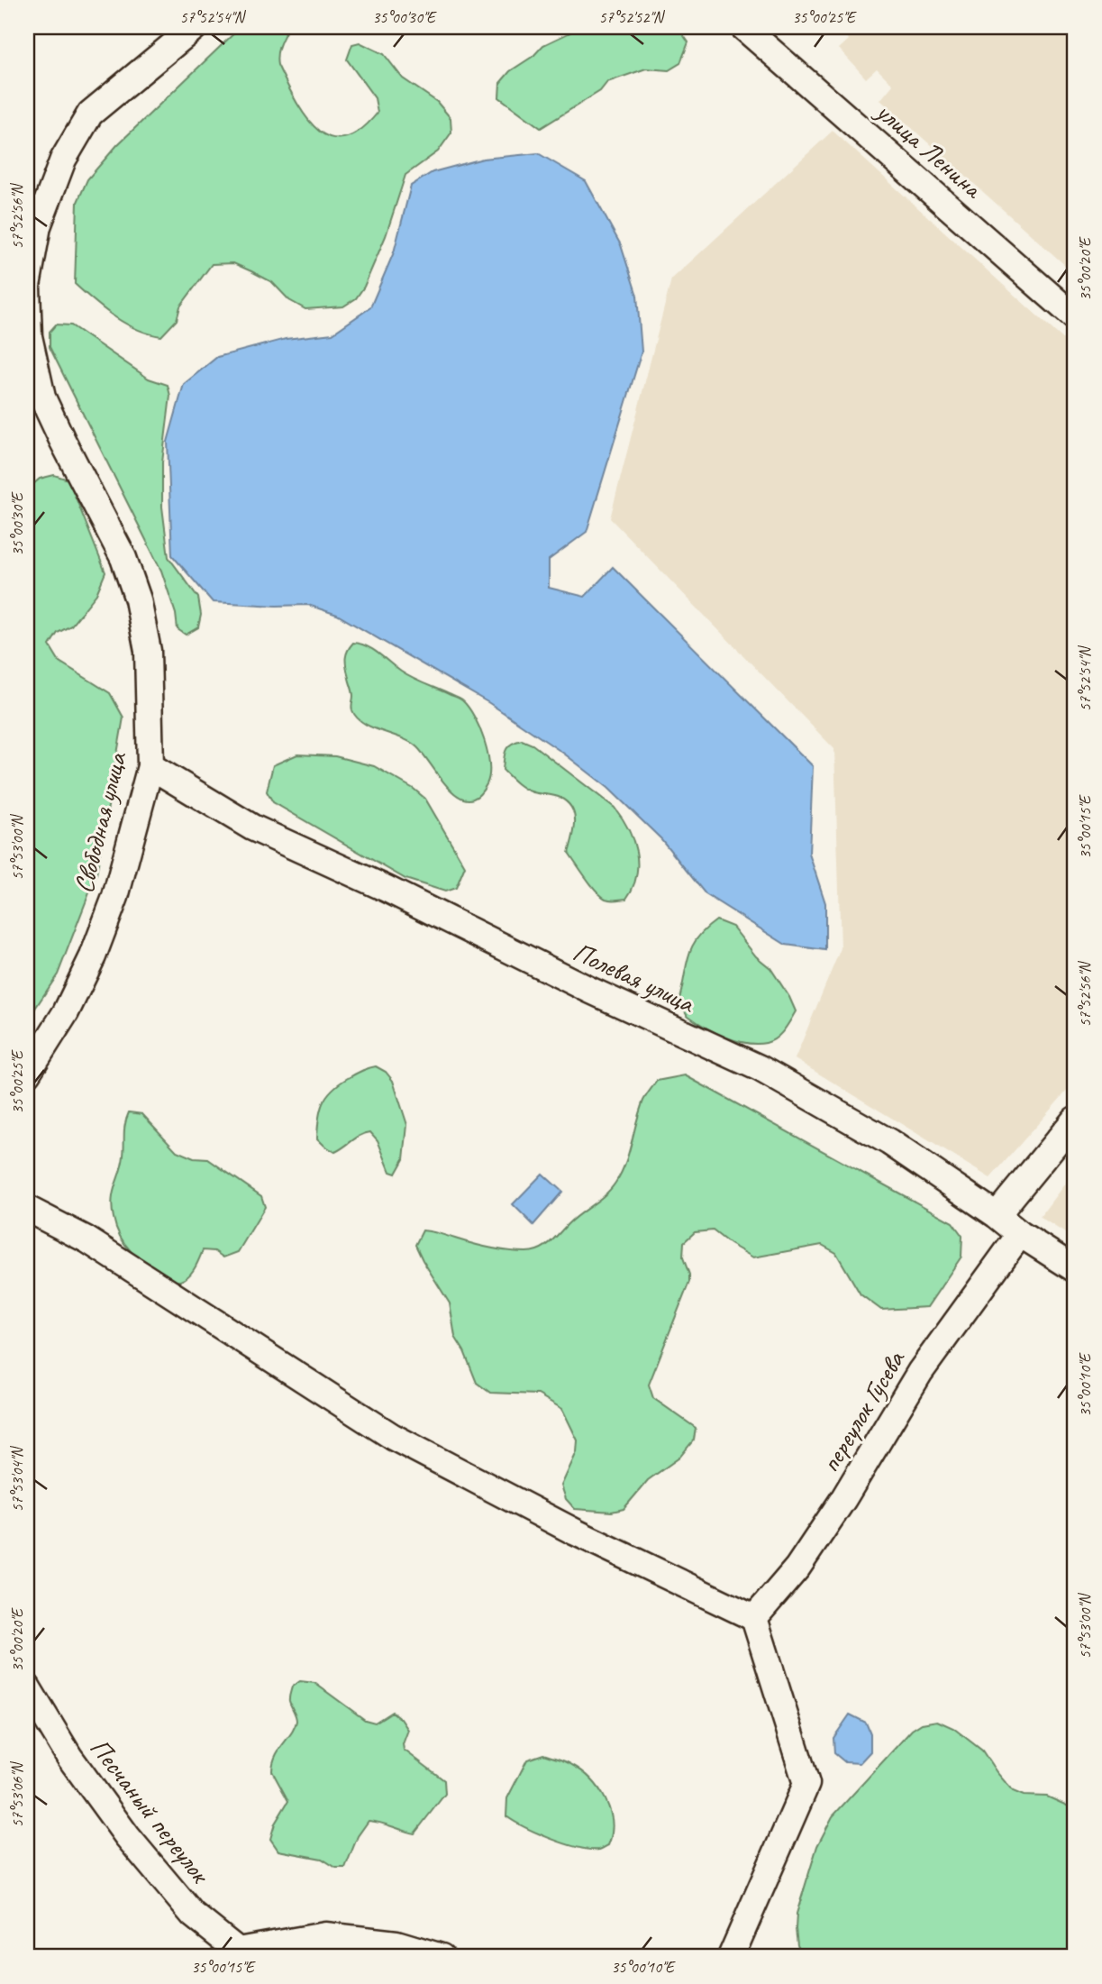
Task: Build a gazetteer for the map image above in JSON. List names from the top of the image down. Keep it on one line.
{"streets":{"street":["улица Ленина","Свободная улица","Полевая улица","переулок Гусева","Песчаный переулок"]},"crossings":[["Свободная улица","Полевая улица"],["Полевая улица","переулок Гусева"]],"coordinates":["57°52'54\"N","35°00'30\"E","57°52'52\"N","35°00'25\"E","57°52'56\"N","35°00'20\"E","35°00'15\"E","57°53'00\"N","35°00'10\"E","57°53'04\"N","57°53'06\"N"]}
